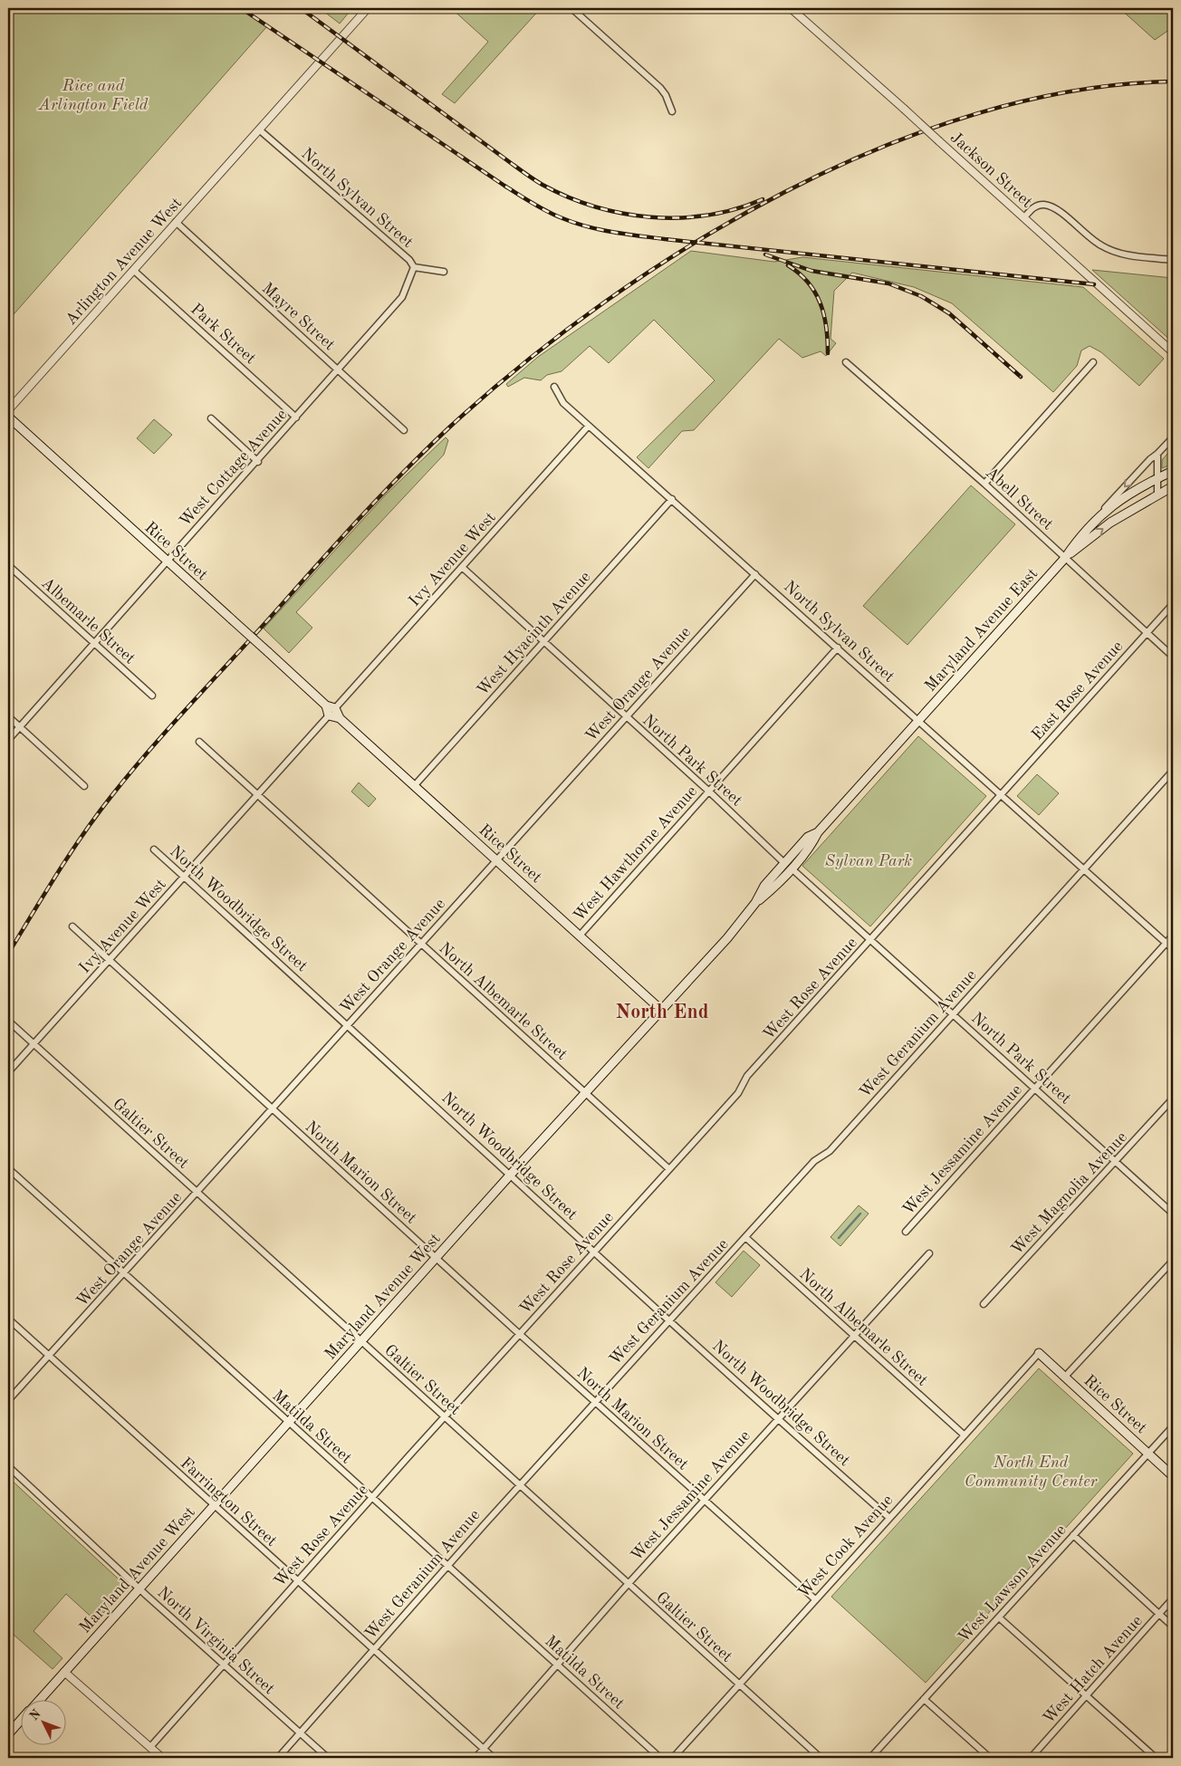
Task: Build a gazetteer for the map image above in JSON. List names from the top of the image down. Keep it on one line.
{"streets":{"main road":["Rice Street","Maryland Avenue East","Maryland Avenue West"],"street":["Jackson Street","North Sylvan Street","Arlington Avenue West","Mayre Street","Park Street","West Cottage Avenue","Abell Street","Ivy Avenue West","Albemarle Street","West Hyacinth Avenue","West Orange Avenue","East Rose Avenue","North Park Street","West Hawthorne Avenue","North Woodbridge Street","West Rose Avenue","North Albemarle Street","West Geranium Avenue","Galtier Street","West Jessamine Avenue","North Marion Street","West Magnolia Avenue","Matilda Street","Farrington Street","West Cook Avenue","West Lawson Avenue","North Virginia Street","West Hatch Avenue"]},"crossings":[["North Sylvan Street","Arlington Avenue West"],["North Sylvan Street","West Cottage Avenue"],["North Sylvan Street","Ivy Avenue West"],["North Sylvan Street","Maryland Avenue East"],["North Sylvan Street","West Hyacinth Avenue"],["North Sylvan Street","West Orange Avenue"],["North Sylvan Street","East Rose Avenue"],["North Sylvan Street","West Hawthorne Avenue"],["North Sylvan Street","West Rose Avenue"],["North Sylvan Street","West Geranium Avenue"],["North Sylvan Street","West Jessamine Avenue"],["North Sylvan Street","Maryland Avenue West"],["Arlington Avenue West","Mayre Street"],["Arlington Avenue West","Park Street"],["Mayre Street","West Cottage Avenue"],["Park Street","West Cottage Avenue"],["West Cottage Avenue","Rice Street"],["West Cottage Avenue","Albemarle Street"],["Abell Street","Maryland Avenue East"],["Abell Street","East Rose Avenue"],["Rice Street","Ivy Avenue West"],["Rice Street","West Hyacinth Avenue"],["Rice Street","West Orange Avenue"],["Rice Street","West Hawthorne Avenue"],["Rice Street","Maryland Avenue West"],["Rice Street","West Cook Avenue"],["Rice Street","West Lawson Avenue"],["Ivy Avenue West","North Park Street"],["Ivy Avenue West","North Woodbridge Street"],["Ivy Avenue West","North Albemarle Street"],["Ivy Avenue West","Galtier Street"],["Ivy Avenue West","North Marion Street"],["Maryland Avenue East","Maryland Avenue West"],["West Hyacinth Avenue","North Park Street"],["West Orange Avenue","North Park Street"],["West Orange Avenue","North Woodbridge Street"],["West Orange Avenue","North Albemarle Street"],["West Orange Avenue","Galtier Street"],["West Orange Avenue","North Marion Street"],["West Orange Avenue","Matilda Street"],["West Orange Avenue","Farrington Street"],["East Rose Avenue","West Rose Avenue"],["North Park Street","West Hawthorne Avenue"],["North Park Street","West Rose Avenue"],["North Park Street","West Geranium Avenue"],["North Park Street","West Jessamine Avenue"],["North Park Street","West Magnolia Avenue"],["North Park Street","Maryland Avenue West"],["North Woodbridge Street","West Rose Avenue"],["North Woodbridge Street","West Geranium Avenue"],["North Woodbridge Street","West Jessamine Avenue"],["North Woodbridge Street","Maryland Avenue West"],["North Woodbridge Street","West Cook Avenue"],["West Rose Avenue","North Albemarle Street"],["West Rose Avenue","Galtier Street"],["West Rose Avenue","North Marion Street"],["West Rose Avenue","Matilda Street"],["West Rose Avenue","Farrington Street"],["West Rose Avenue","North Virginia Street"],["North Albemarle Street","West Geranium Avenue"],["North Albemarle Street","West Jessamine Avenue"],["North Albemarle Street","Maryland Avenue West"],["North Albemarle Street","West Cook Avenue"],["West Geranium Avenue","Galtier Street"],["West Geranium Avenue","North Marion Street"],["West Geranium Avenue","Matilda Street"],["West Geranium Avenue","Farrington Street"],["West Geranium Avenue","North Virginia Street"],["Galtier Street","West Jessamine Avenue"],["Galtier Street","Maryland Avenue West"],["Galtier Street","West Cook Avenue"],["West Jessamine Avenue","North Marion Street"],["West Jessamine Avenue","Matilda Street"],["West Jessamine Avenue","Farrington Street"],["North Marion Street","Maryland Avenue West"],["North Marion Street","West Cook Avenue"],["Maryland Avenue West","Matilda Street"],["Maryland Avenue West","Farrington Street"],["Maryland Avenue West","North Virginia Street"]],"districts":["North End"],"parks":["Rice and Arlington Field","Sylvan Park","North End Community Center"],"north":"top left"}
